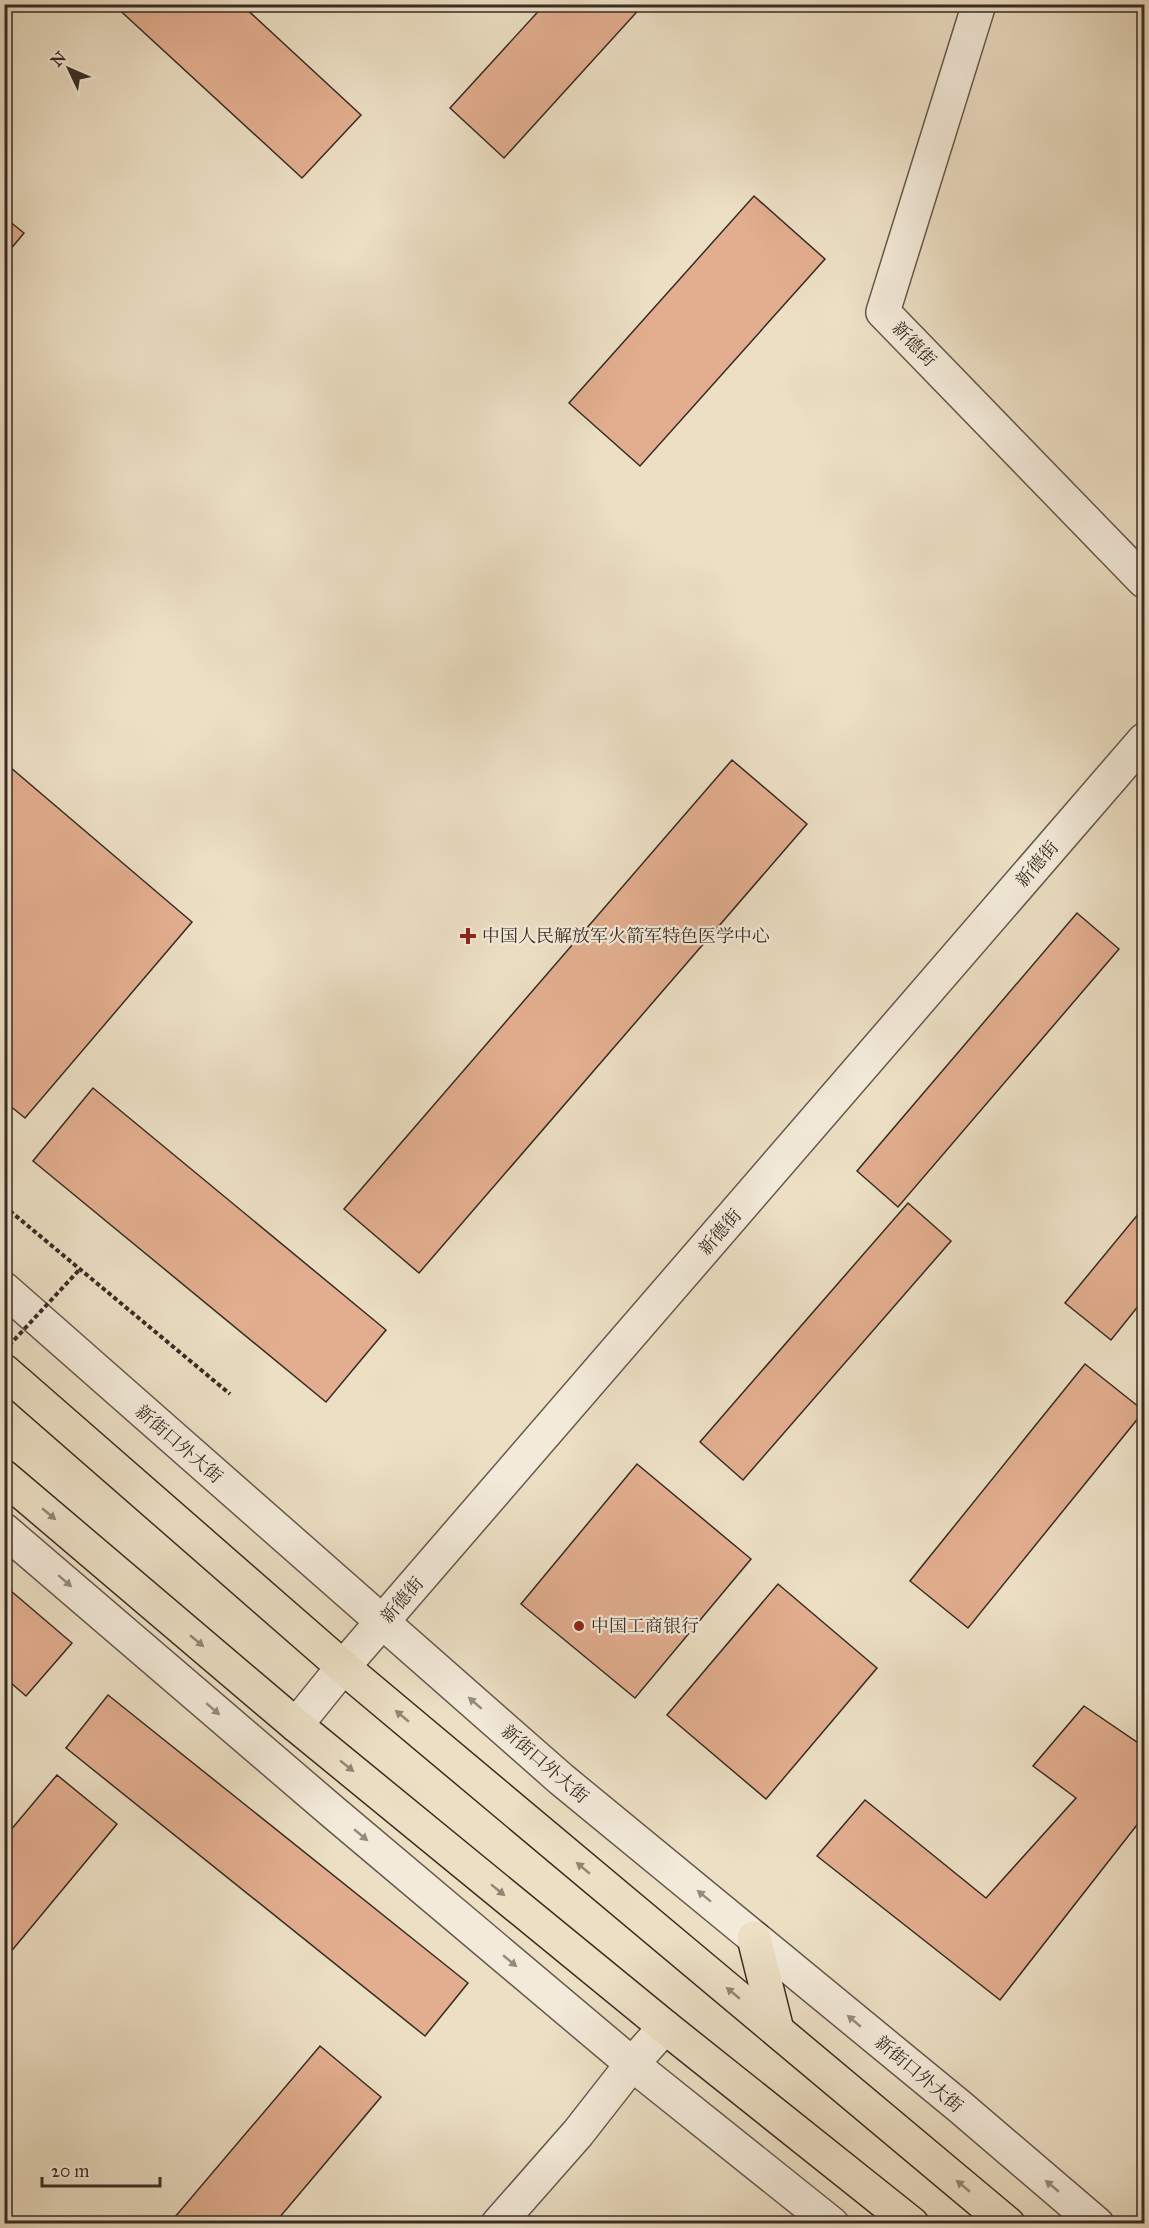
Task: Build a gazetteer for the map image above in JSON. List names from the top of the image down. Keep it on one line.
{"streets":{"street":["新德街","新街口外大街"]},"crossings":[["新德街","新街口外大街"]],"places":{"health":["中国人民解放军火箭军特色医学中心"],"other":["中国工商银行"]},"scale_bar":"20 m","north":"top left"}
